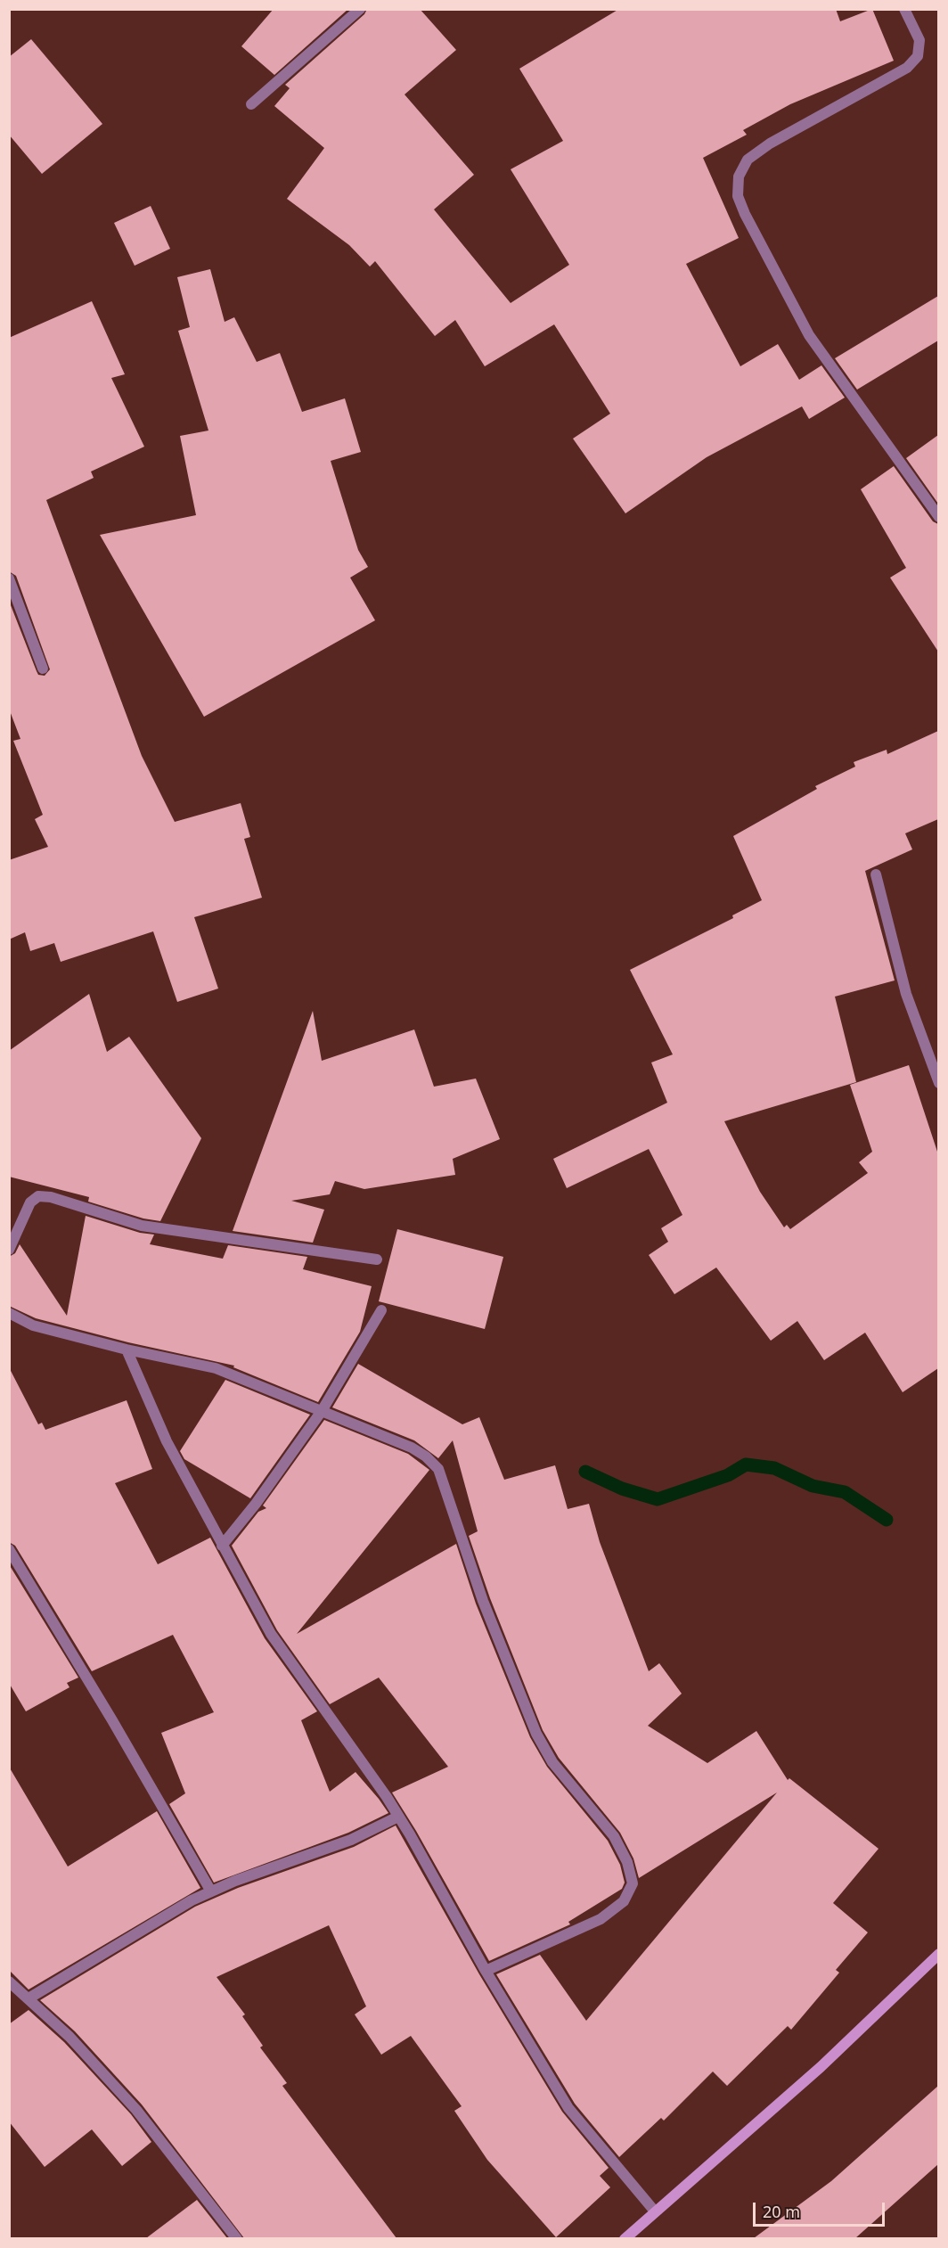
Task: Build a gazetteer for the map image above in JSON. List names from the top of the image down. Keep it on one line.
{"scale_bar":"20 m"}
